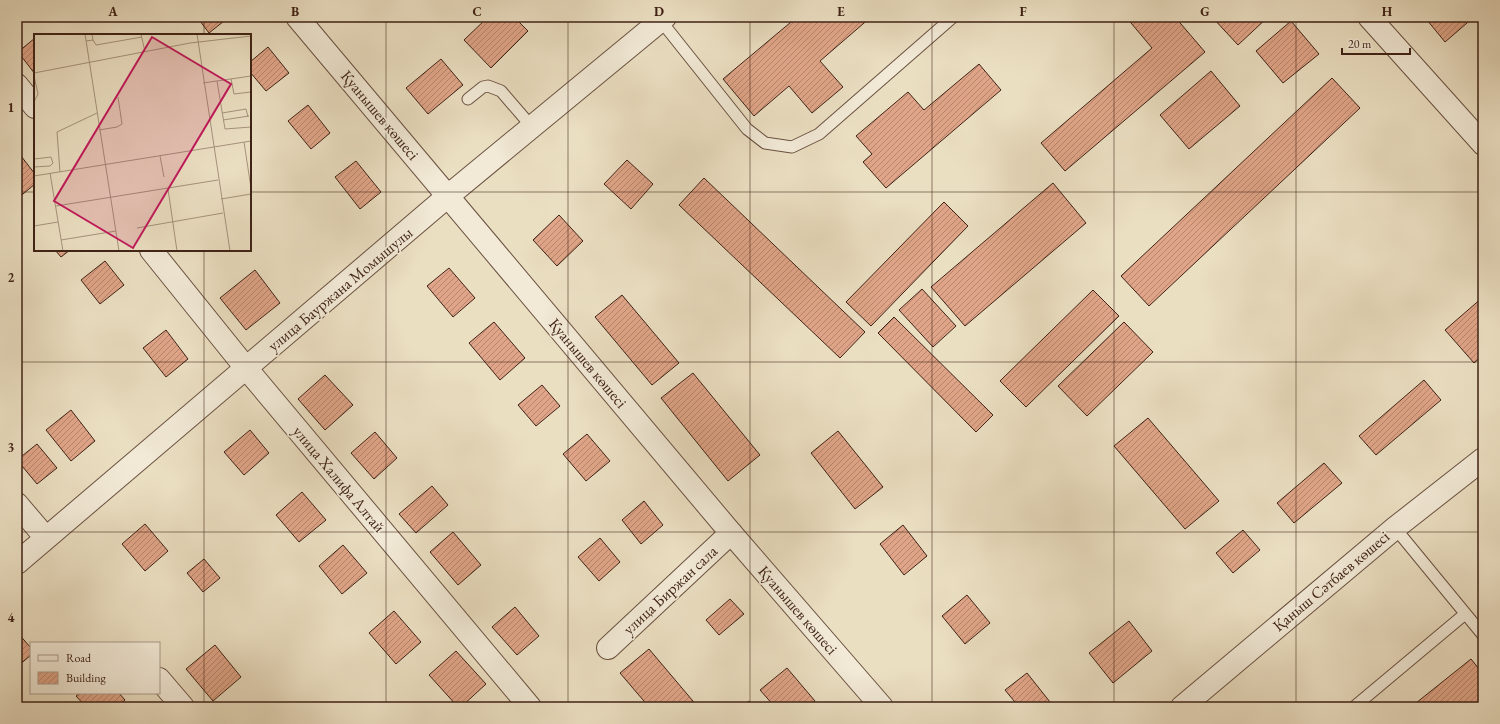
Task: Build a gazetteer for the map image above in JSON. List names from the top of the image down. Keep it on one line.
{"streets":{"street":["Қуанышев көшесі","улица Бауржана Момышулы","улица Халифа Алтай","Қаныш Сәтбаев көшесі","улица Биржан сала"]},"crossings":[["Қуанышев көшесі","улица Бауржана Момышулы"],["Қуанышев көшесі","улица Биржан сала"],["улица Бауржана Момышулы","улица Халифа Алтай"]],"legend":["Road","Building"],"scale_bar":"20 m","grid":{"columns":["A","B","C","D","E","F","G","H"],"rows":["1","2","3","4"]}}
